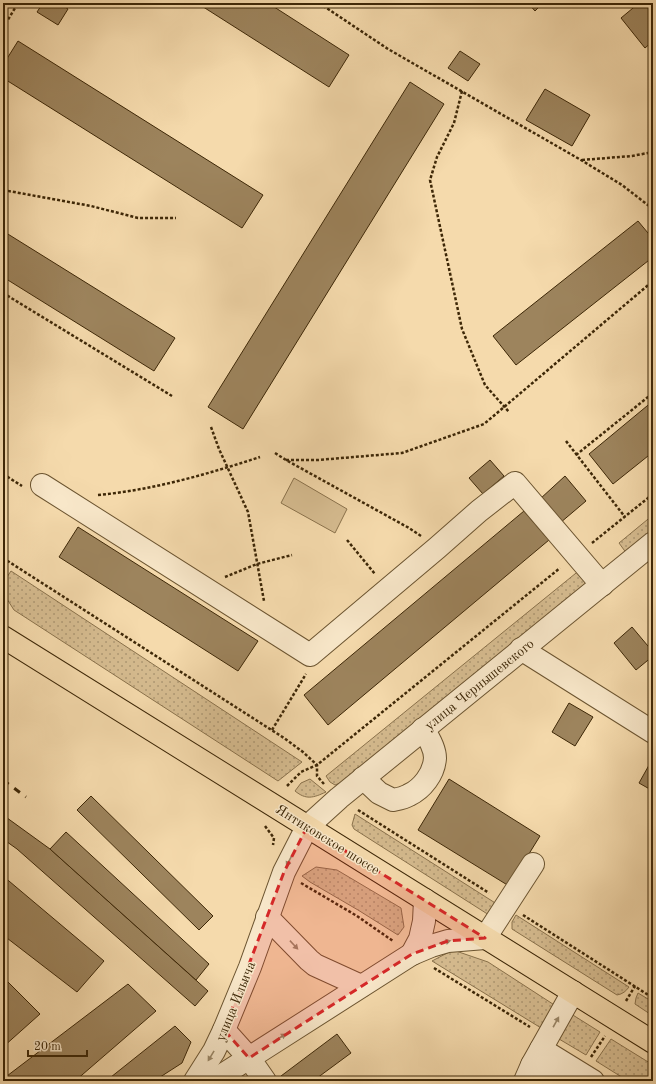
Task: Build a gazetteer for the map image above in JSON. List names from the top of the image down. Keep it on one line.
{"streets":{"main road":["Янтиковское шоссе"],"street":["улица Чернышевского","улица Ильича"]},"crossings":[["улица Чернышевского","Янтиковское шоссе"],["улица Чернышевского","улица Ильича"],["Янтиковское шоссе","улица Ильича"]],"scale_bar":"20 m"}
